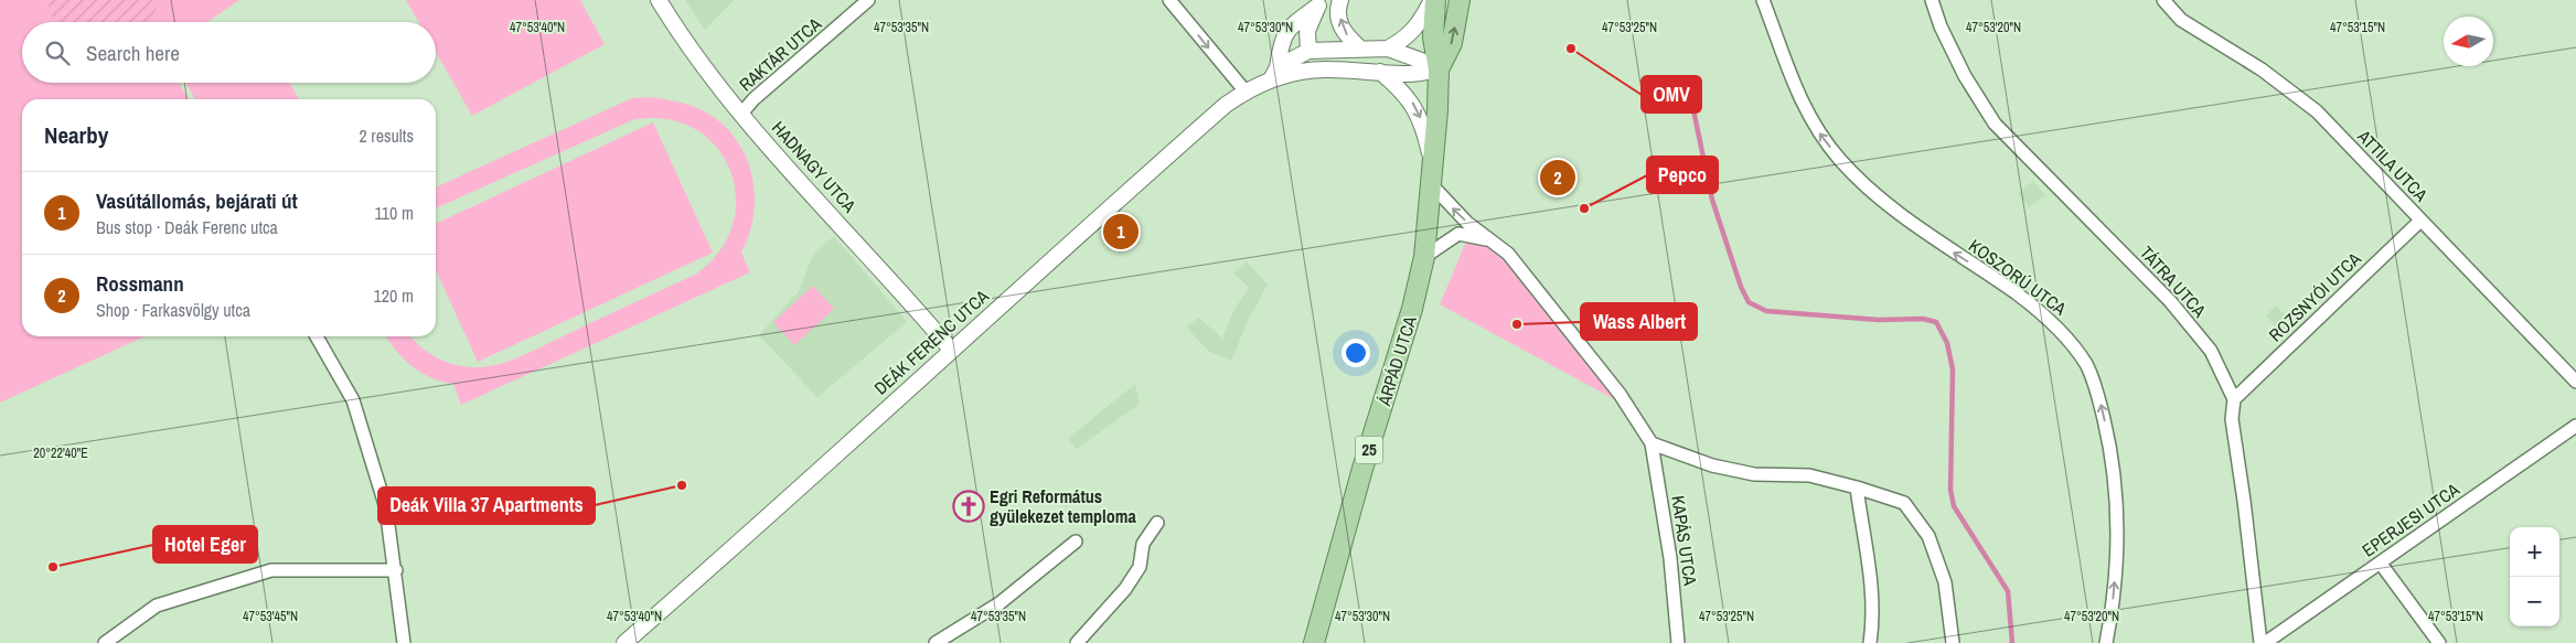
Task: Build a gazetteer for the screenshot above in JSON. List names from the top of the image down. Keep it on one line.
{"streets":{"main road":["ÁRPÁD UTCA","25"],"street":["RAKTÁR UTCA","ATTILA UTCA","HADNAGY UTCA","KOSZORÚ UTCA","TÁTRA UTCA","ROZSNYÓI UTCA","DEÁK FERENC UTCA","EPERJESI UTCA","KAPÁS UTCA"]},"crossings":[["RAKTÁR UTCA","HADNAGY UTCA"],["ATTILA UTCA","ROZSNYÓI UTCA"],["HADNAGY UTCA","DEÁK FERENC UTCA"],["TÁTRA UTCA","ROZSNYÓI UTCA"],["DEÁK FERENC UTCA","ÁRPÁD UTCA"],["DEÁK FERENC UTCA","25"],["ÁRPÁD UTCA","25"]],"one_way":["KOSZORÚ UTCA"],"places":{"other":["OMV","Pepco","Wass Albert","Deák Villa 37 Apartments","Hotel Eger"],"church":["Egri Református gyülekezet temploma"]},"north":"left","page":{"search":"Search here","heading":["Nearby","2 results"],"pins":["2","1"],"list":[{"mark":"1","name":"Vasútállomás, bejárati út","note":"Bus stop · Deák Ferenc utca","value":"110 m"},{"mark":"2","name":"Rossmann","note":"Shop · Farkasvölgy utca","value":"120 m"}],"map_buttons":["+","−"]},"coordinates":["47°53'40\"N","47°53'35\"N","47°53'30\"N","47°53'25\"N","47°53'20\"N","47°53'15\"N","20°22'40\"E","47°53'45\"N"]}
